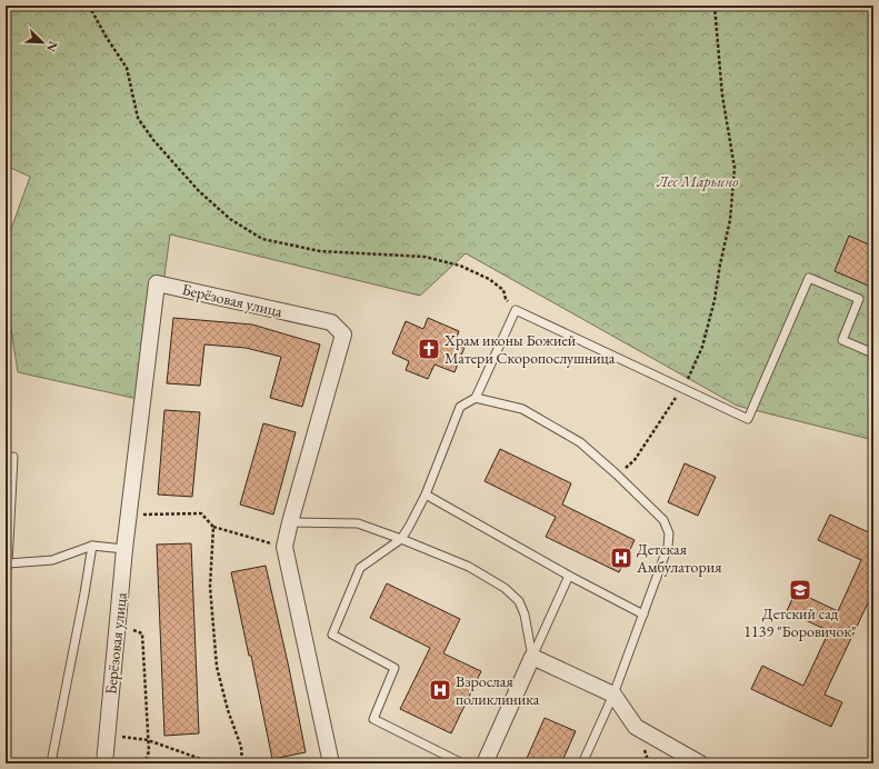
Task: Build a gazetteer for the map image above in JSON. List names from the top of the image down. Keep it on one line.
{"streets":{"street":["Берёзовая улица"]},"parks":["Лес Марьино"],"places":{"church":["Храм иконы Божией Матери Скоропослушница"],"hospital":["Детская Амбулатория","Взрослая поликлиника"],"school or university":["Детский сад 1139 \"Боровичок\""]},"north":"bottom right"}
